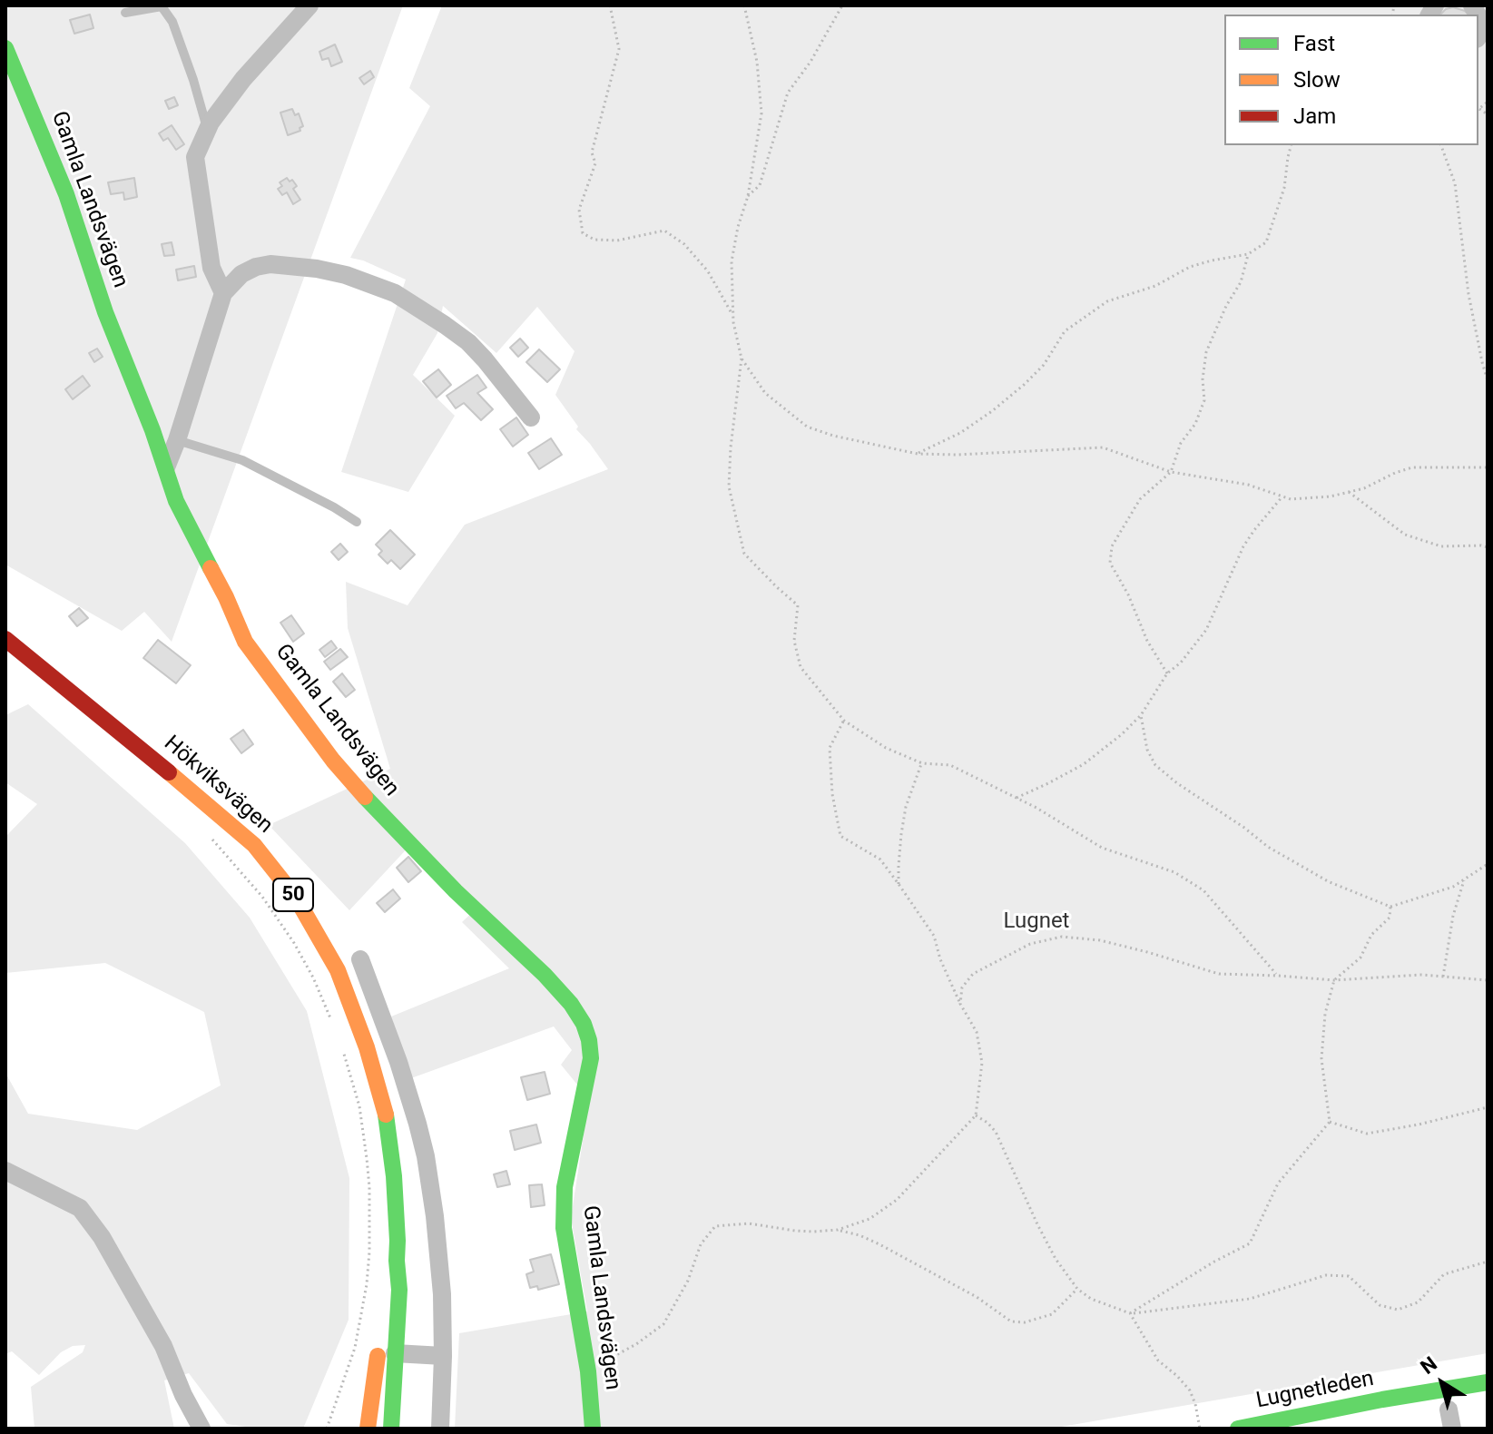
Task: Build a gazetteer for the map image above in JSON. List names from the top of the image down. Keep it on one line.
{"streets":{"main road":["Gamla Landsvägen","Hökviksvägen","50","Lugnetleden"]},"parks":["Lugnet"],"legend":["Fast","Slow","Jam"],"north":"top left"}
